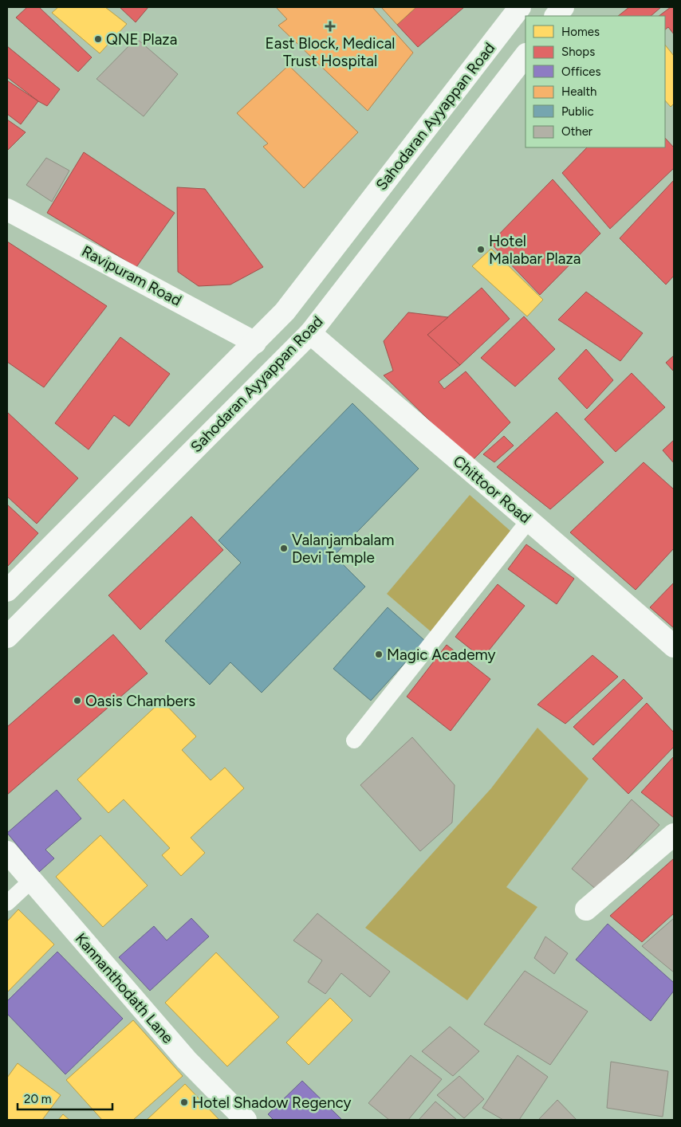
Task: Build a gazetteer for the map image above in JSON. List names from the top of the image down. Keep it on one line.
{"streets":{"main road":["Sahodaran Ayyappan Road","Ravipuram Road","Chittoor Road","Kannanthodath Lane"]},"crossings":[["Sahodaran Ayyappan Road","Ravipuram Road"],["Sahodaran Ayyappan Road","Chittoor Road"]],"places":{"health":["East Block, Medical Trust Hospital"],"other":["QNE Plaza","Hotel Malabar Plaza","Valanjambalam Devi Temple","Magic Academy","Oasis Chambers","Hotel Shadow Regency"]},"legend":["Homes","Shops","Offices","Health","Public","Other"],"scale_bar":"20 m"}
